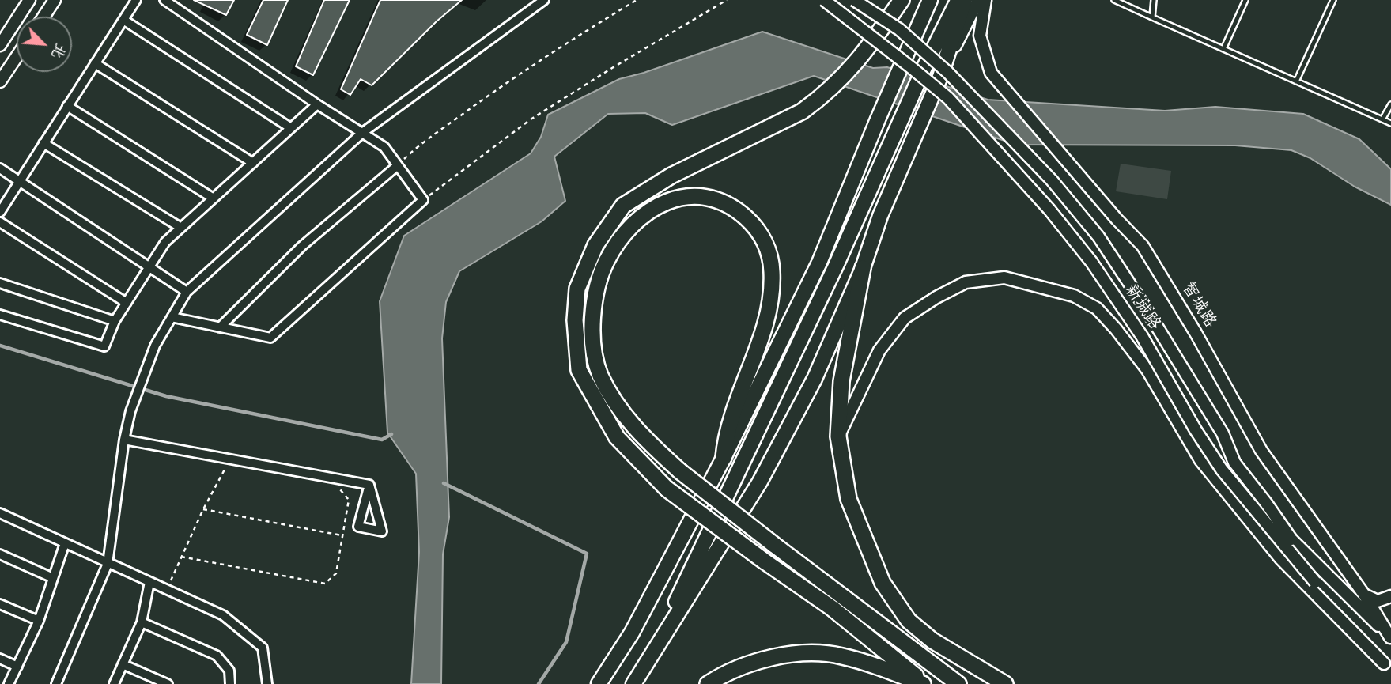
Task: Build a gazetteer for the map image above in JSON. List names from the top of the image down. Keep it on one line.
{"streets":{"street":["智城路","新城路"]},"crossings":[["智城路","新城路"]],"north":"bottom right"}
